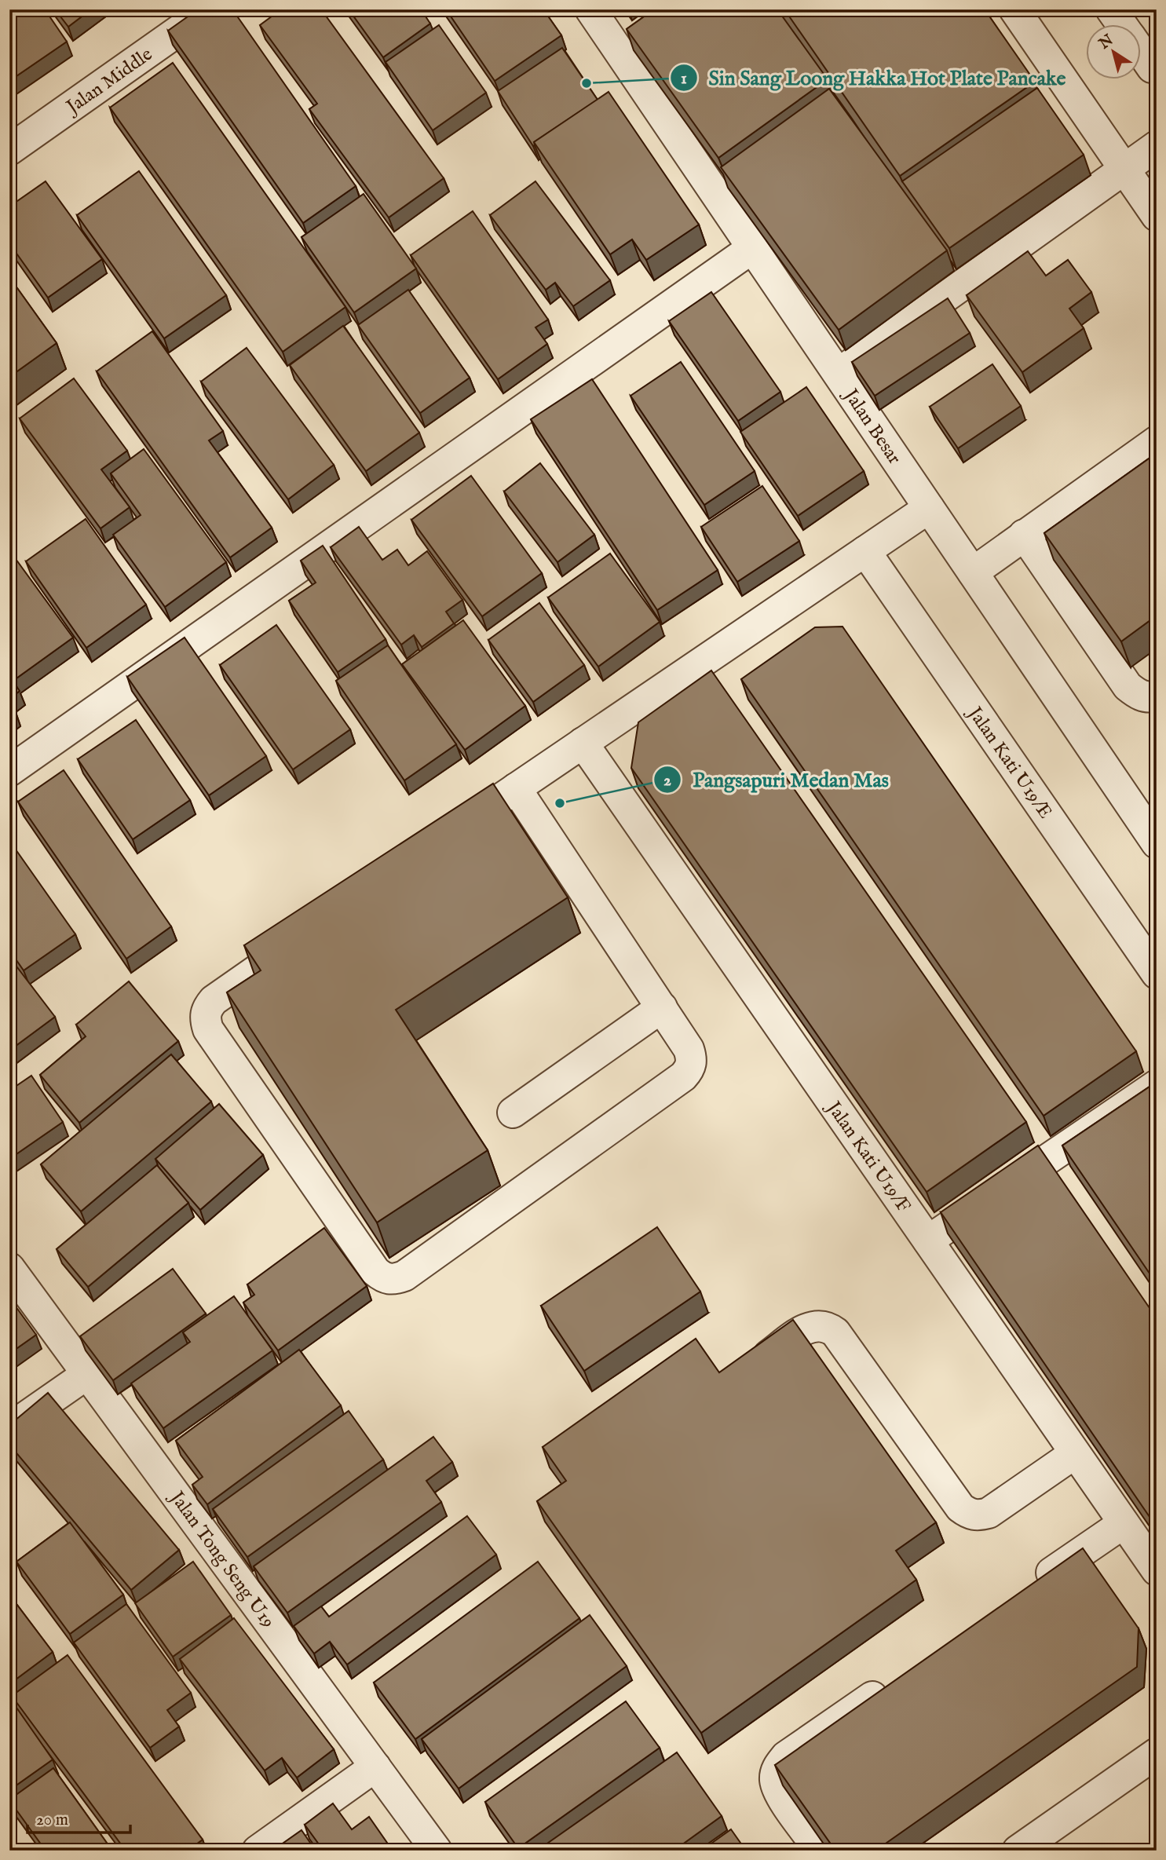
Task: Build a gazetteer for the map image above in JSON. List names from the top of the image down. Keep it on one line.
{"streets":{"street":["Jalan Middle","Jalan Besar","Jalan Kati U19/E","Jalan Kati U19/F","Jalan Tong Seng U19"]},"places":["Sin Sang Loong Hakka Hot Plate Pancake","Pangsapuri Medan Mas"],"scale_bar":"20 m","north":"top left"}
